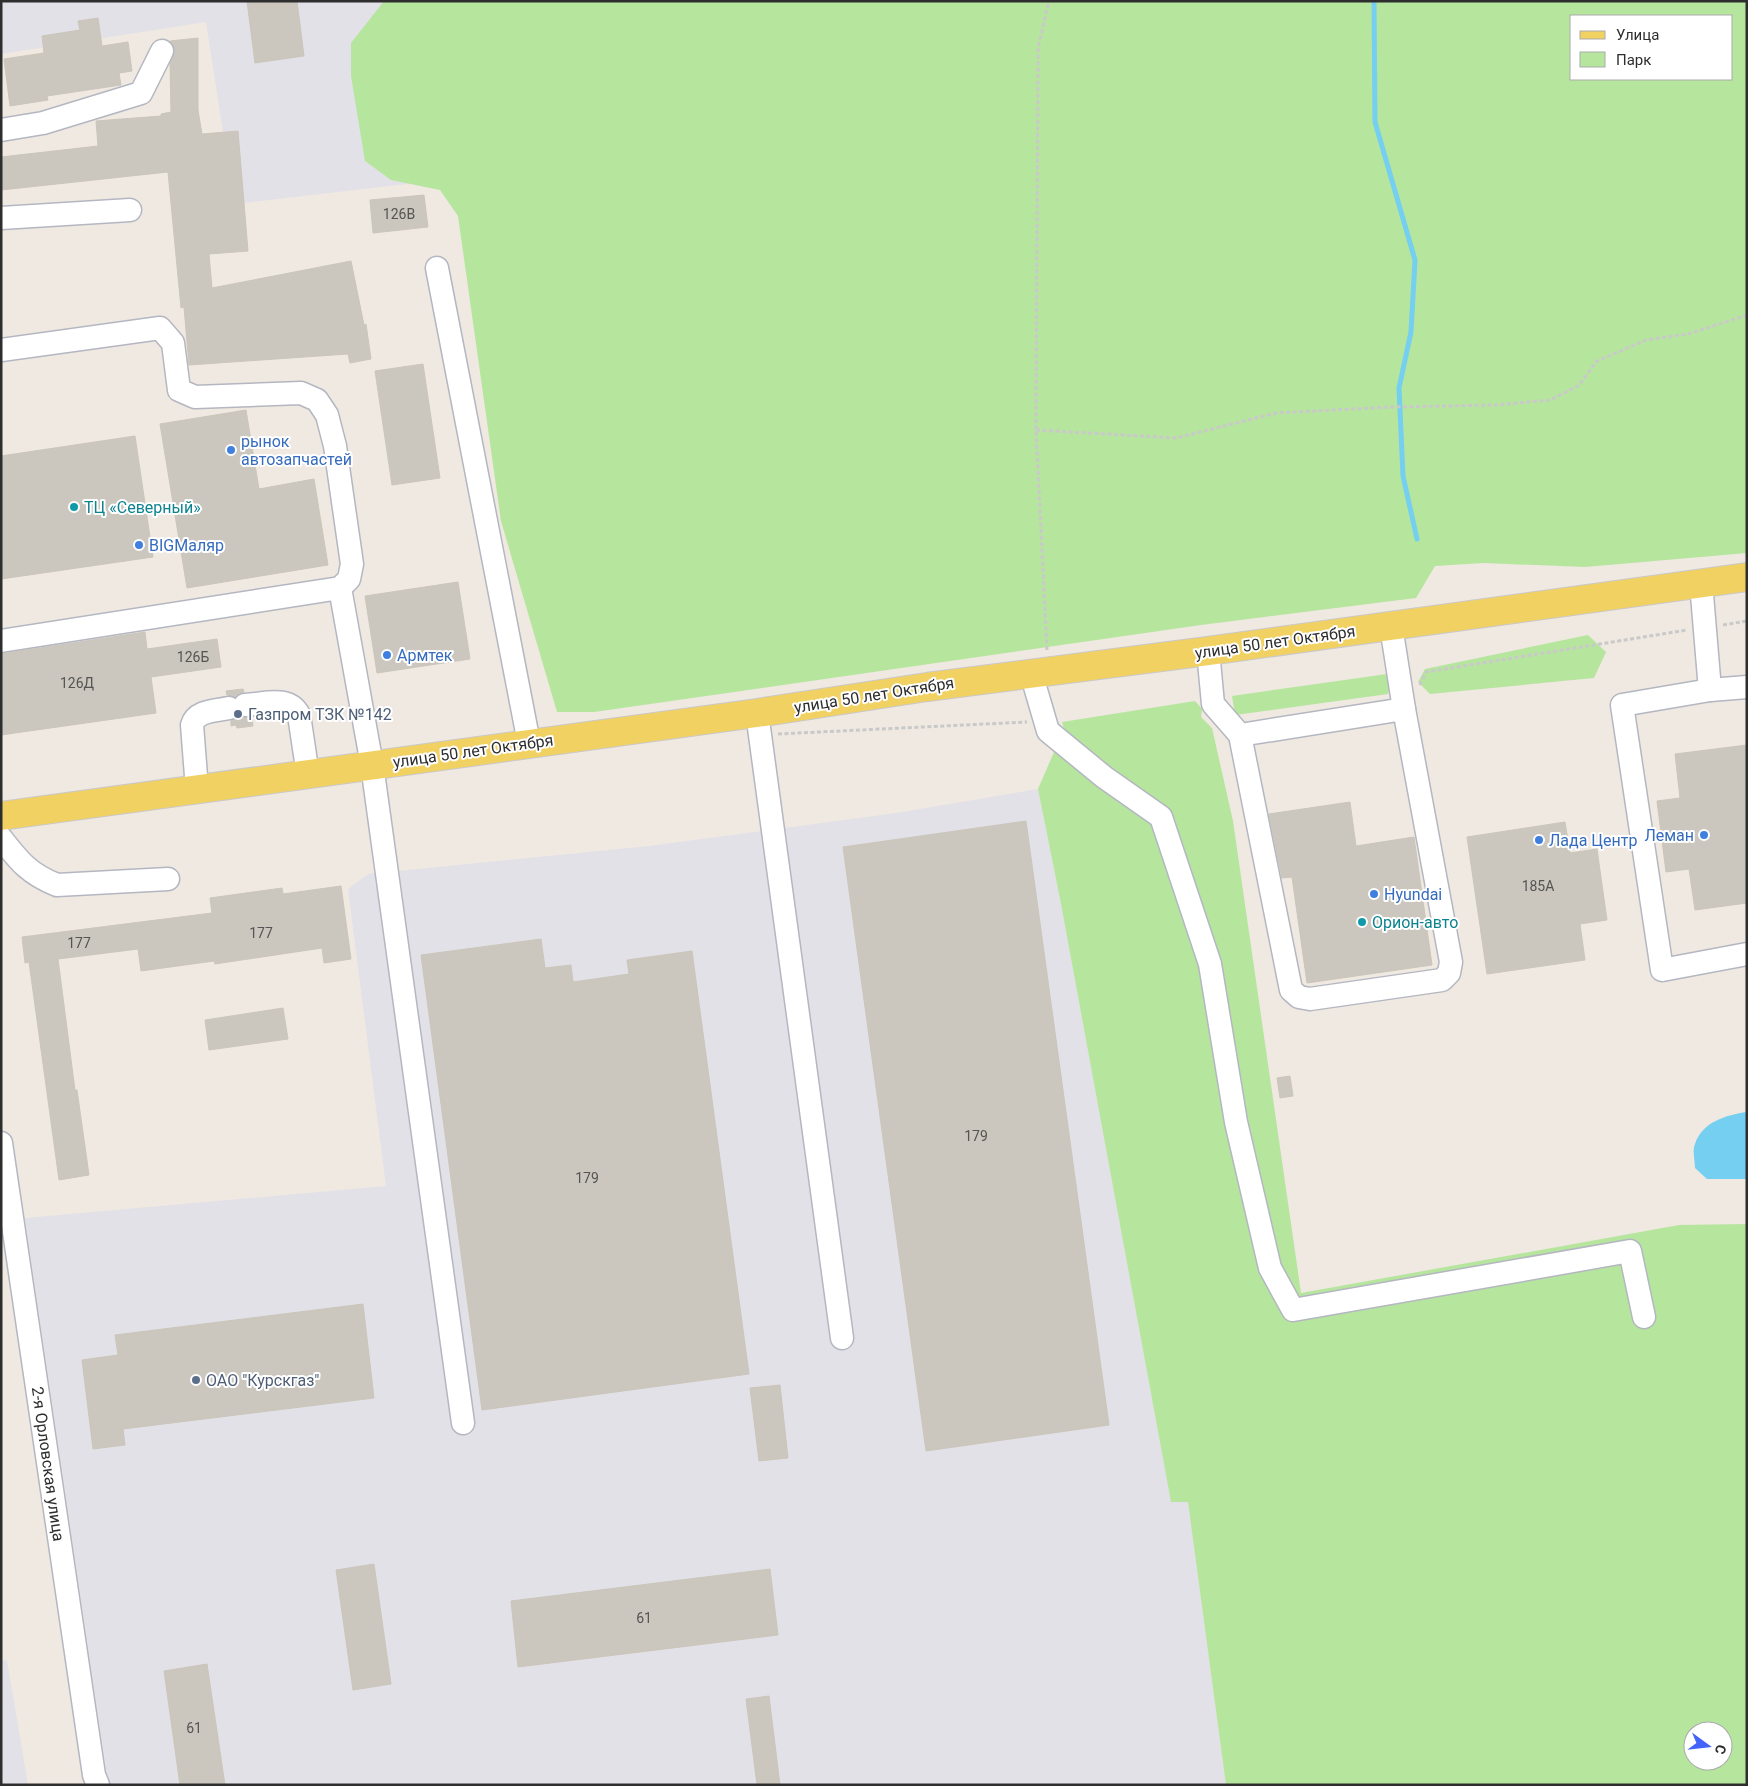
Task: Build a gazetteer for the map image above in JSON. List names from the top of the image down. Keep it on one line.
{"streets":{"main road":["улица 50 лет Октября"],"street":["2-я Орловская улица"]},"places":["рынок автозапчастей","ТЦ «Северный»","BIGМаляр","Армтек","Газпром ТЗК №142","Леман","Лада Центр","Hyundai","Орион-авто","ОАО \"Курскгаз\""],"house_numbers":["126В","126Б","126Д","185А","177","177","179","179","61","61"],"legend":["Улица","Парк"],"north":"right"}
